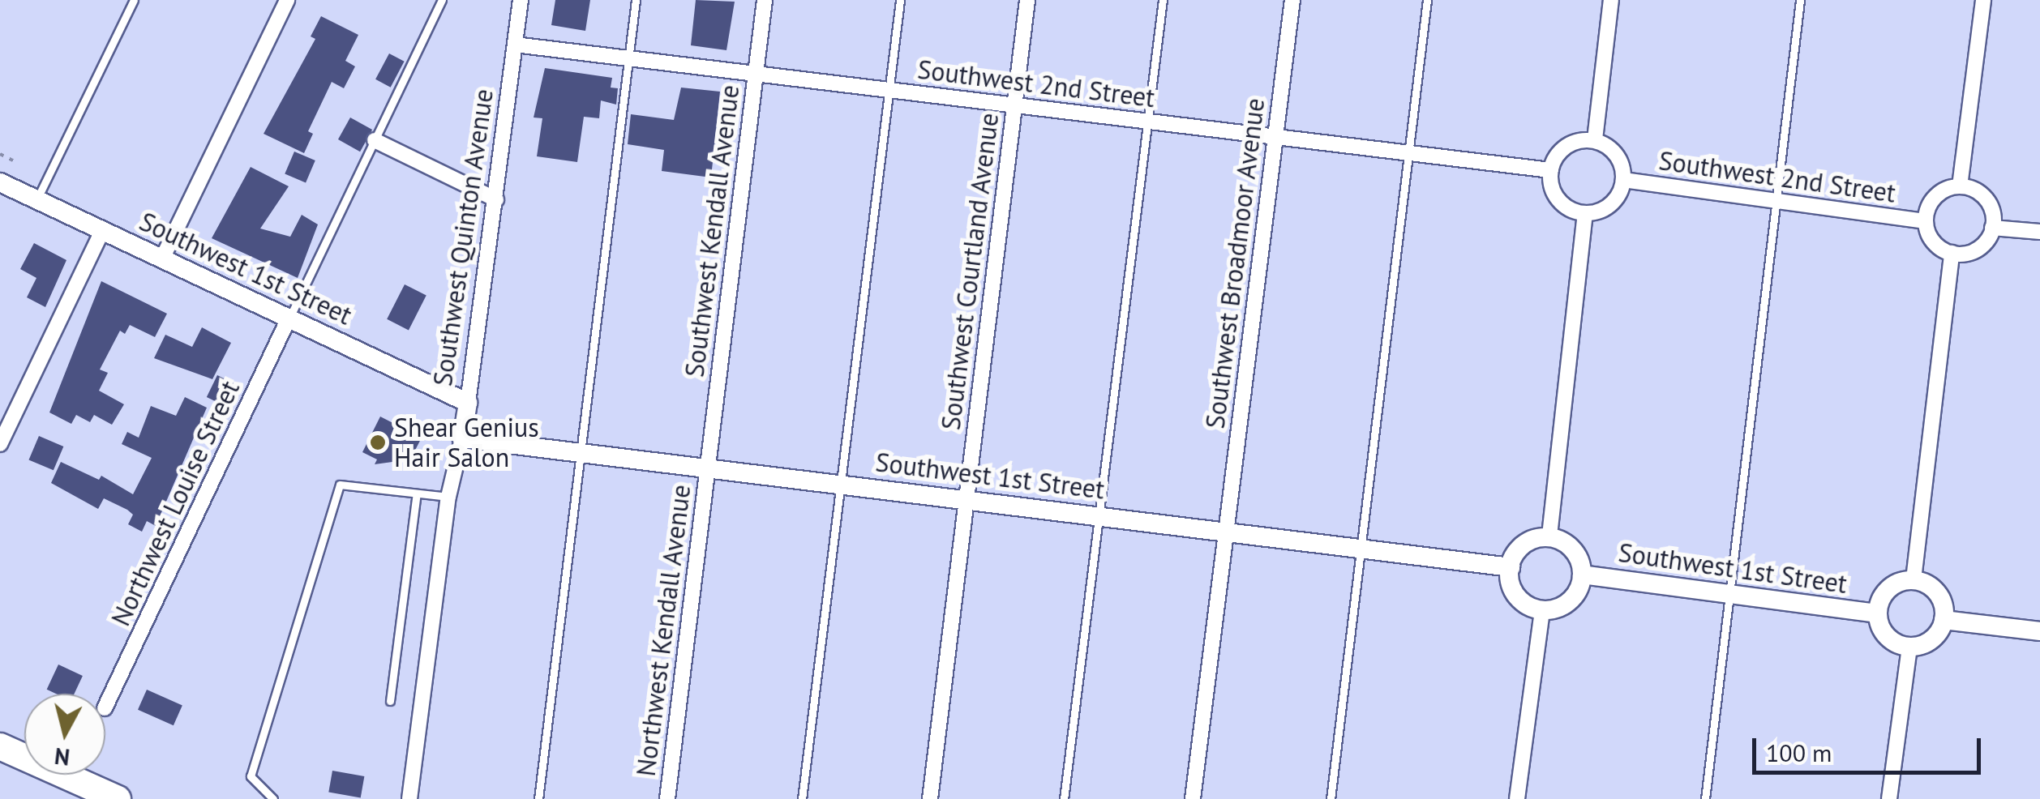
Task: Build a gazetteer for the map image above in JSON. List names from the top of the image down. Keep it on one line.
{"streets":{"street":["Southwest 2nd Street","Southwest Kendall Avenue","Southwest Quinton Avenue","Southwest Broadmoor Avenue","Southwest 1st Street","Southwest Courtland Avenue","Northwest Louise Street","Northwest Kendall Avenue"]},"crossings":[["Southwest 2nd Street","Southwest Kendall Avenue"],["Southwest 2nd Street","Southwest Quinton Avenue"],["Southwest 2nd Street","Southwest Broadmoor Avenue"],["Southwest 2nd Street","Southwest Courtland Avenue"],["Southwest Kendall Avenue","Southwest 1st Street"],["Southwest Kendall Avenue","Northwest Kendall Avenue"],["Southwest Quinton Avenue","Southwest 1st Street"],["Southwest Broadmoor Avenue","Southwest 1st Street"],["Southwest 1st Street","Southwest Courtland Avenue"],["Southwest 1st Street","Northwest Louise Street"],["Southwest 1st Street","Northwest Kendall Avenue"]],"places":["Shear Genius Hair Salon"],"scale_bar":"100 m","north":"bottom"}
